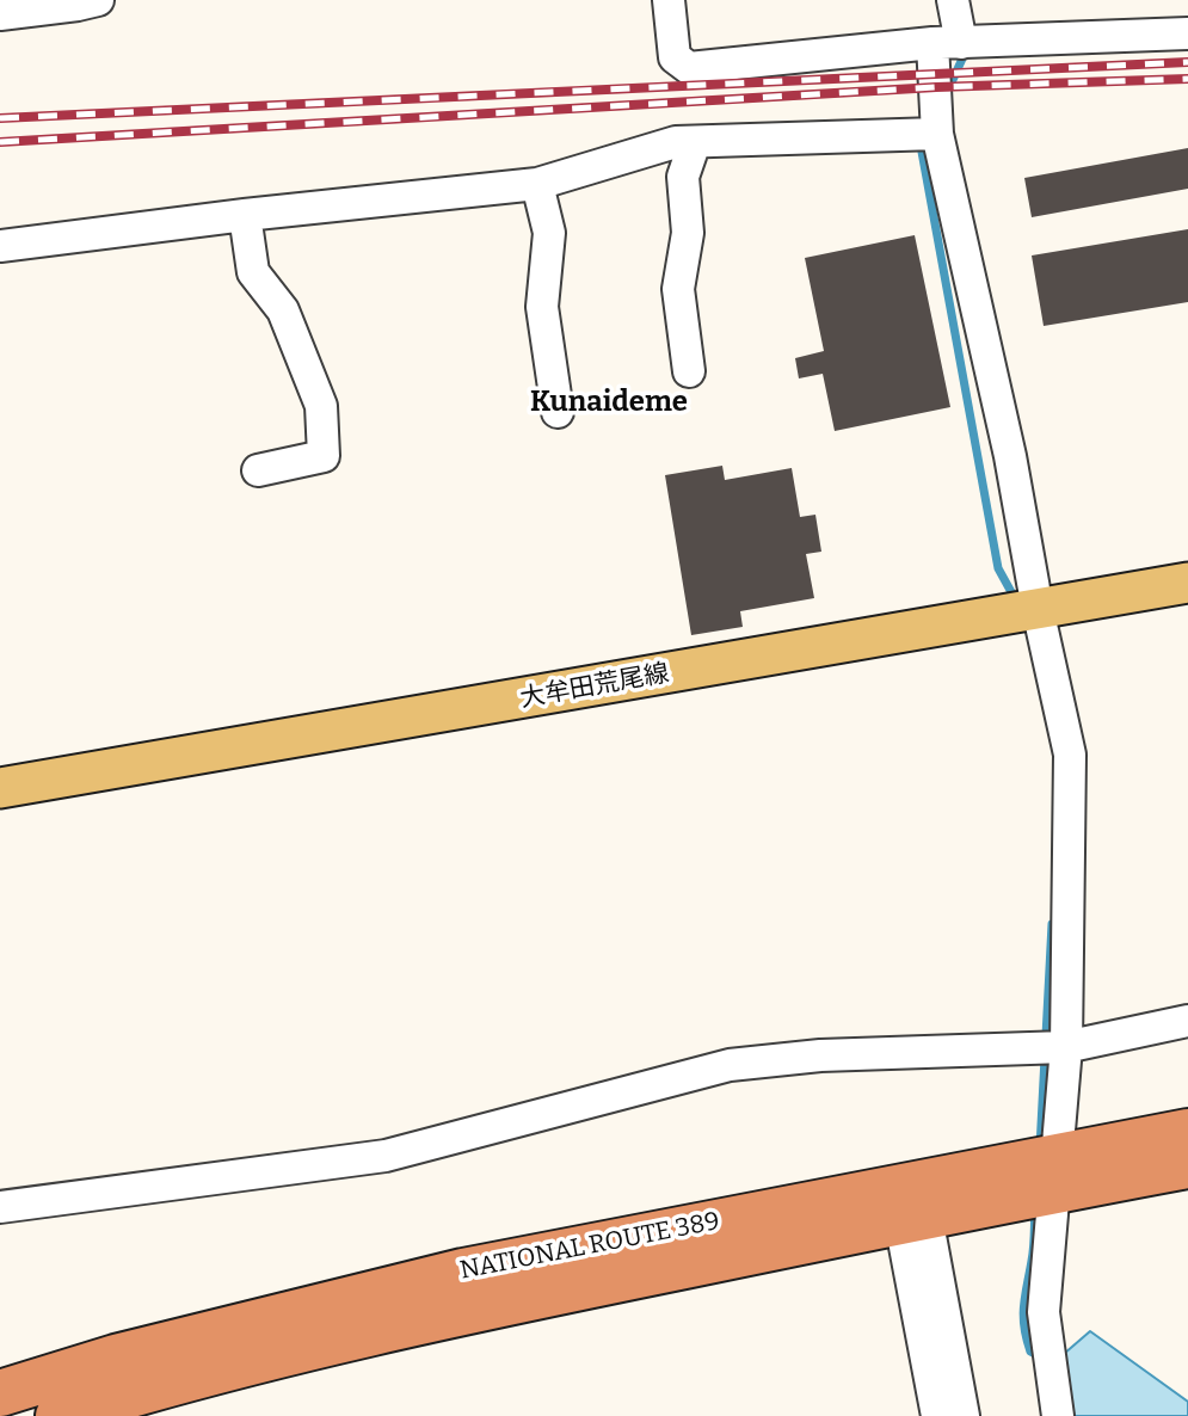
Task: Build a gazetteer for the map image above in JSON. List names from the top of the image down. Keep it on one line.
{"streets":{"highway":["NATIONAL ROUTE 389"],"main road":["大牟田荒尾線"]},"districts":["Kunaideme"]}
